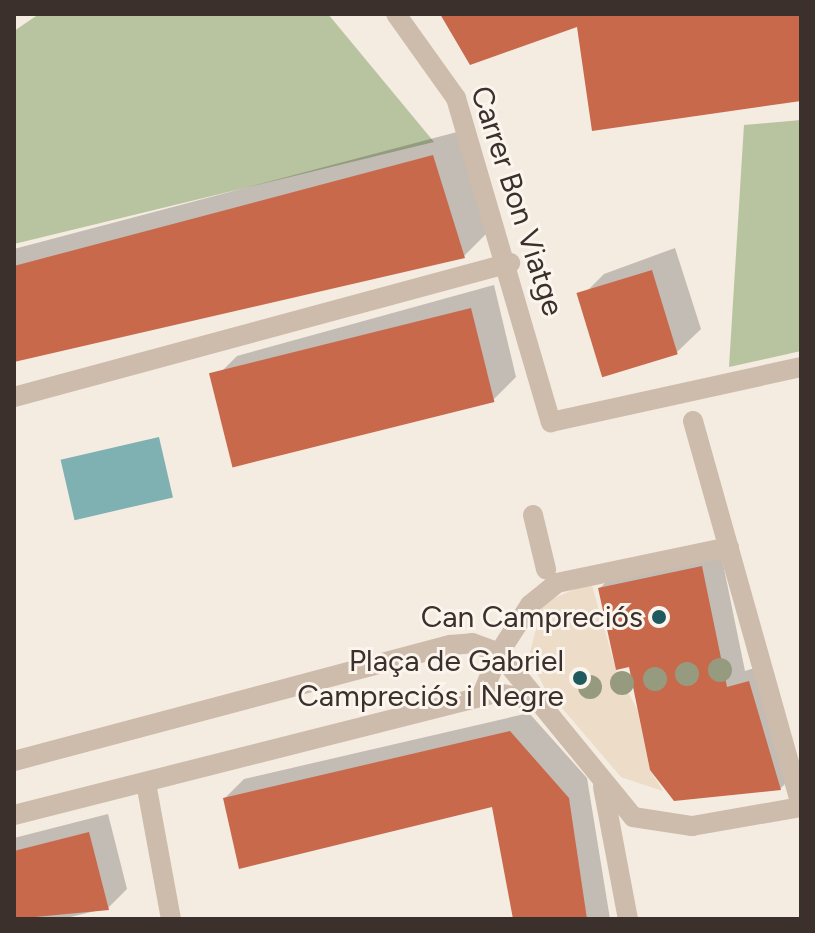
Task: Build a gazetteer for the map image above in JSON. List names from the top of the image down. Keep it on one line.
{"streets":{"street":["Carrer Bon Viatge"]},"places":["Can Campreciós","Plaça de Gabriel Campreciós i Negre"]}
